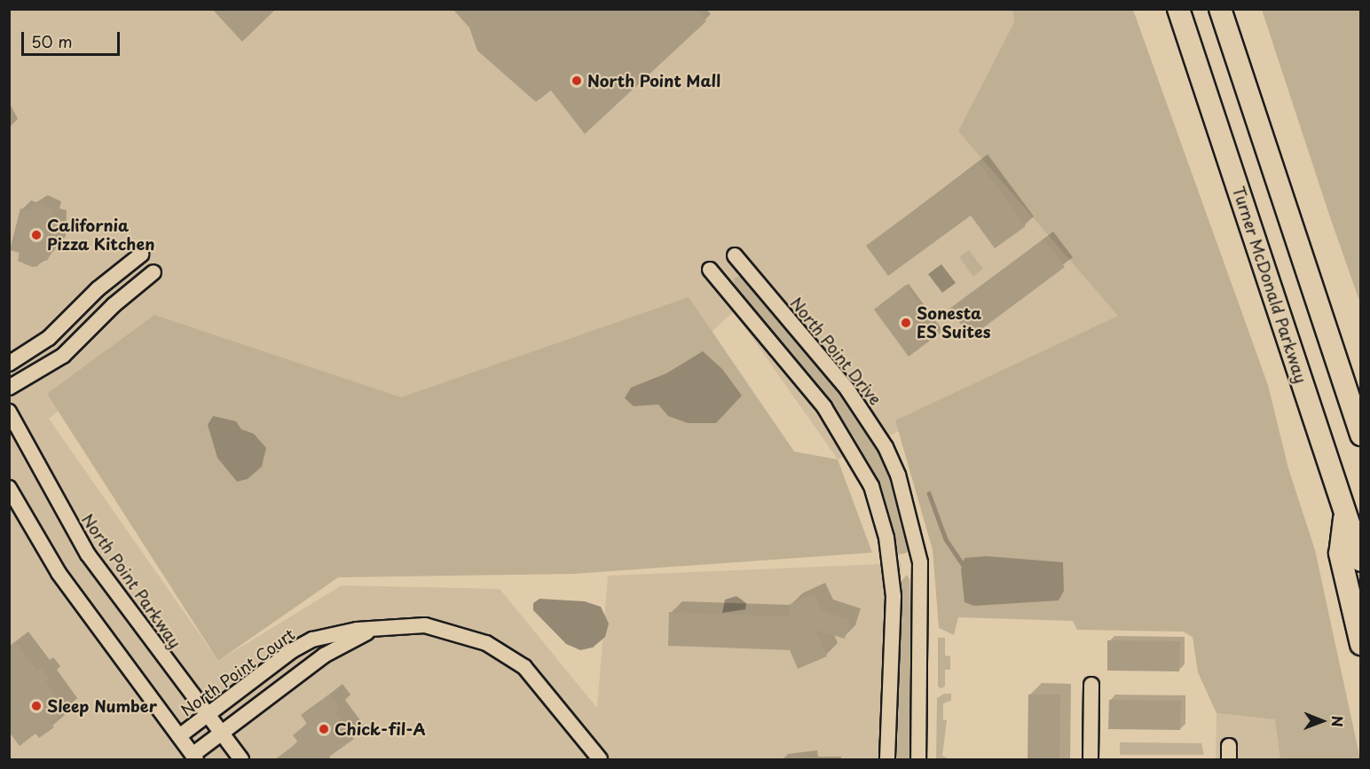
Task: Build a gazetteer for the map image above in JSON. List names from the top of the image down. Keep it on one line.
{"streets":{"highway":["Turner McDonald Parkway"],"street":["North Point Drive","North Point Parkway","North Point Court"]},"crossings":[["North Point Parkway","North Point Court"]],"places":["North Point Mall","California Pizza Kitchen","Sonesta ES Suites","Sleep Number","Chick-fil-A"],"scale_bar":"50 m","north":"right"}
